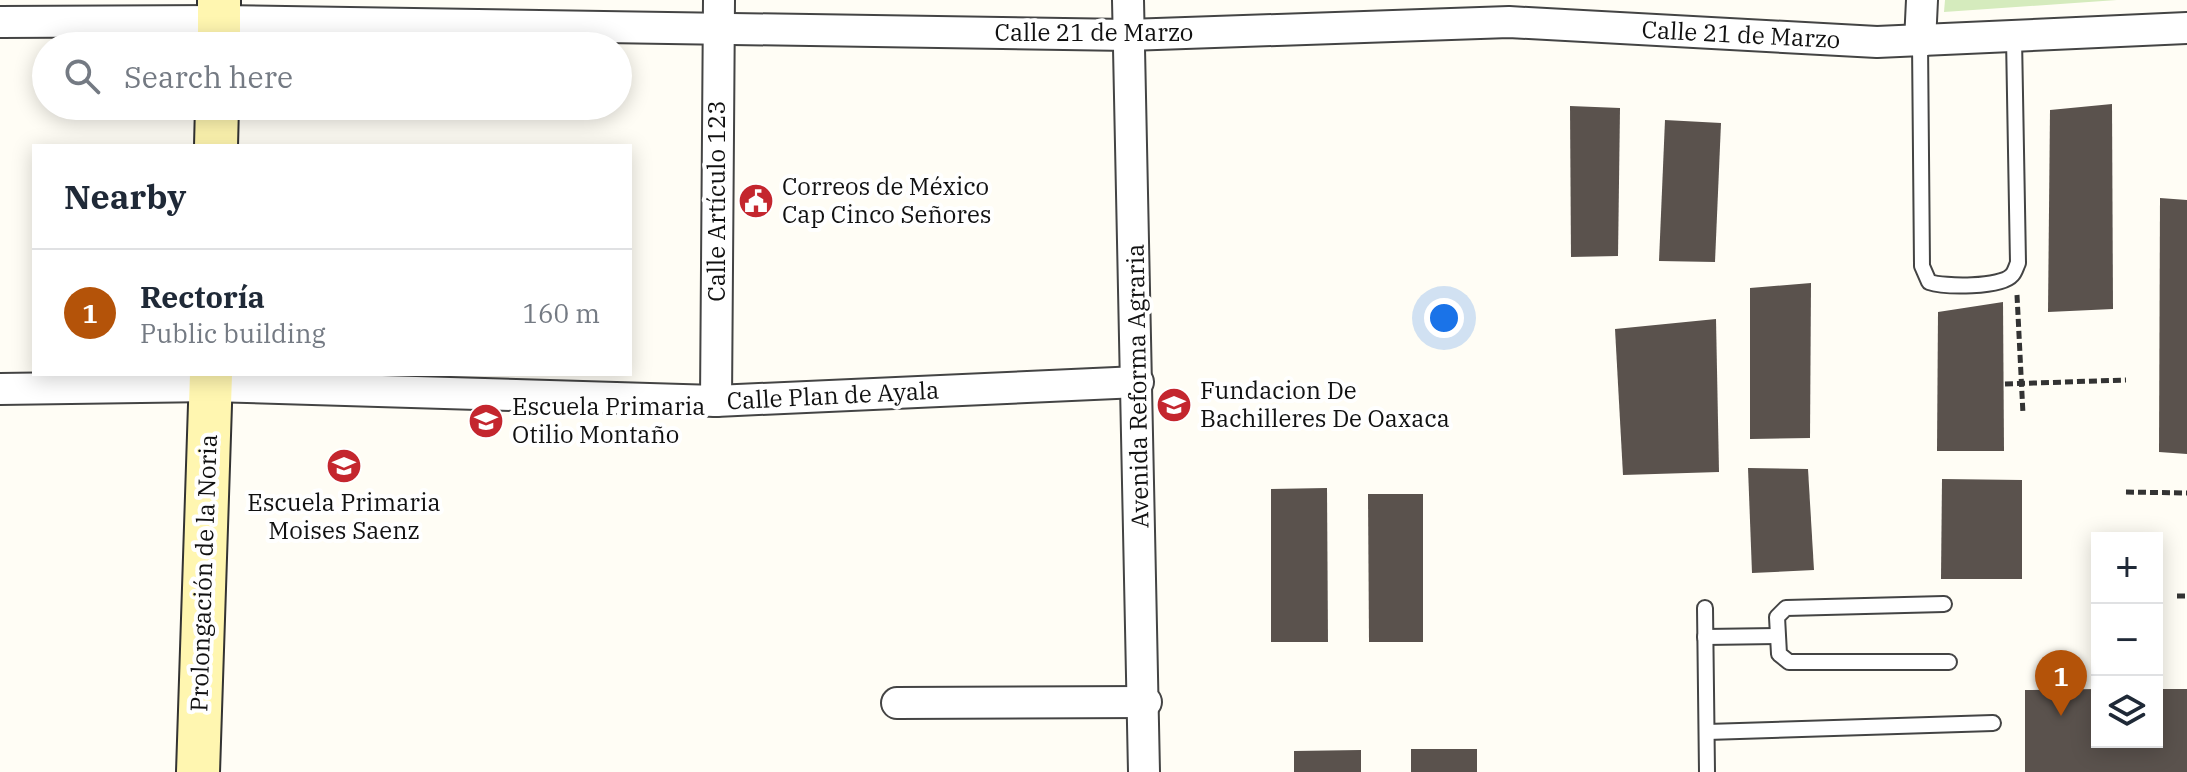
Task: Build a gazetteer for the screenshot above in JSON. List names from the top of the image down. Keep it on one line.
{"streets":{"street":["Calle 21 de Marzo","Calle Artículo 123","Avenida Reforma Agraria","Calle Plan de Ayala","Prolongación de la Noria"]},"crossings":[["Calle 21 de Marzo","Calle Artículo 123"],["Calle 21 de Marzo","Avenida Reforma Agraria"],["Calle Artículo 123","Calle Plan de Ayala"],["Avenida Reforma Agraria","Calle Plan de Ayala"],["Calle Plan de Ayala","Prolongación de la Noria"]],"places":{"public building":["Correos de México Cap Cinco Señores"],"school or university":["Fundacion De Bachilleres De Oaxaca","Escuela Primaria Otilio Montaño","Escuela Primaria Moises Saenz"]},"page":{"search":"Search here","heading":"Nearby","list":[{"mark":"1","name":"Rectoría","note":"Public building","value":"160 m"}],"map_buttons":["+","−"],"pins":"1"}}
